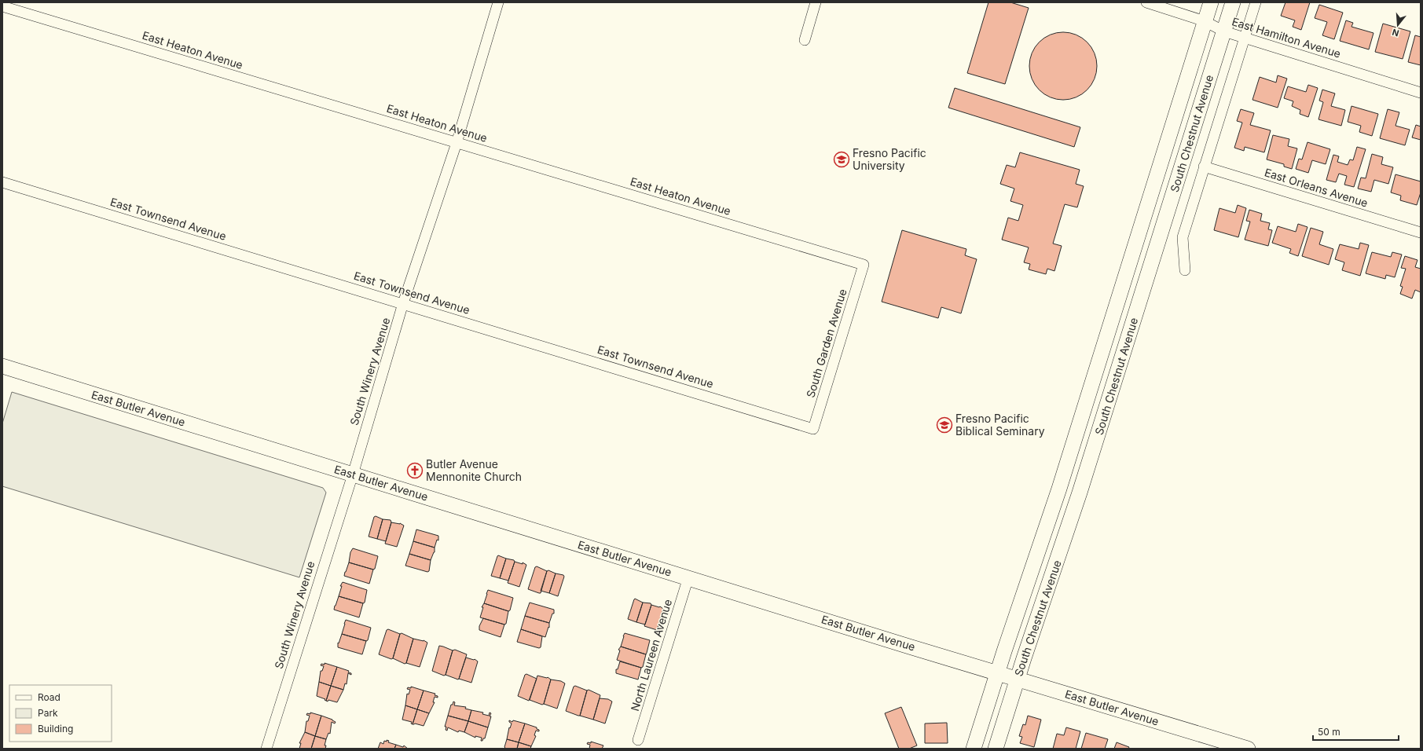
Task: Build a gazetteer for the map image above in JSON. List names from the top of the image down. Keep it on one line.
{"streets":{"main road":["South Chestnut Avenue","East Butler Avenue"],"street":["East Hamilton Avenue","East Heaton Avenue","East Orleans Avenue","East Townsend Avenue","South Garden Avenue","South Winery Avenue","North Laureen Avenue"]},"crossings":[["East Hamilton Avenue","South Chestnut Avenue"],["East Heaton Avenue","South Garden Avenue"],["East Heaton Avenue","South Winery Avenue"],["South Chestnut Avenue","East Butler Avenue"],["East Townsend Avenue","South Garden Avenue"],["East Townsend Avenue","South Winery Avenue"],["South Winery Avenue","East Butler Avenue"],["East Butler Avenue","North Laureen Avenue"]],"places":{"school or university":["Fresno Pacific University","Fresno Pacific Biblical Seminary"],"church":["Butler Avenue Mennonite Church"]},"legend":["Road","Park","Building"],"scale_bar":"50 m","north":"bottom"}
